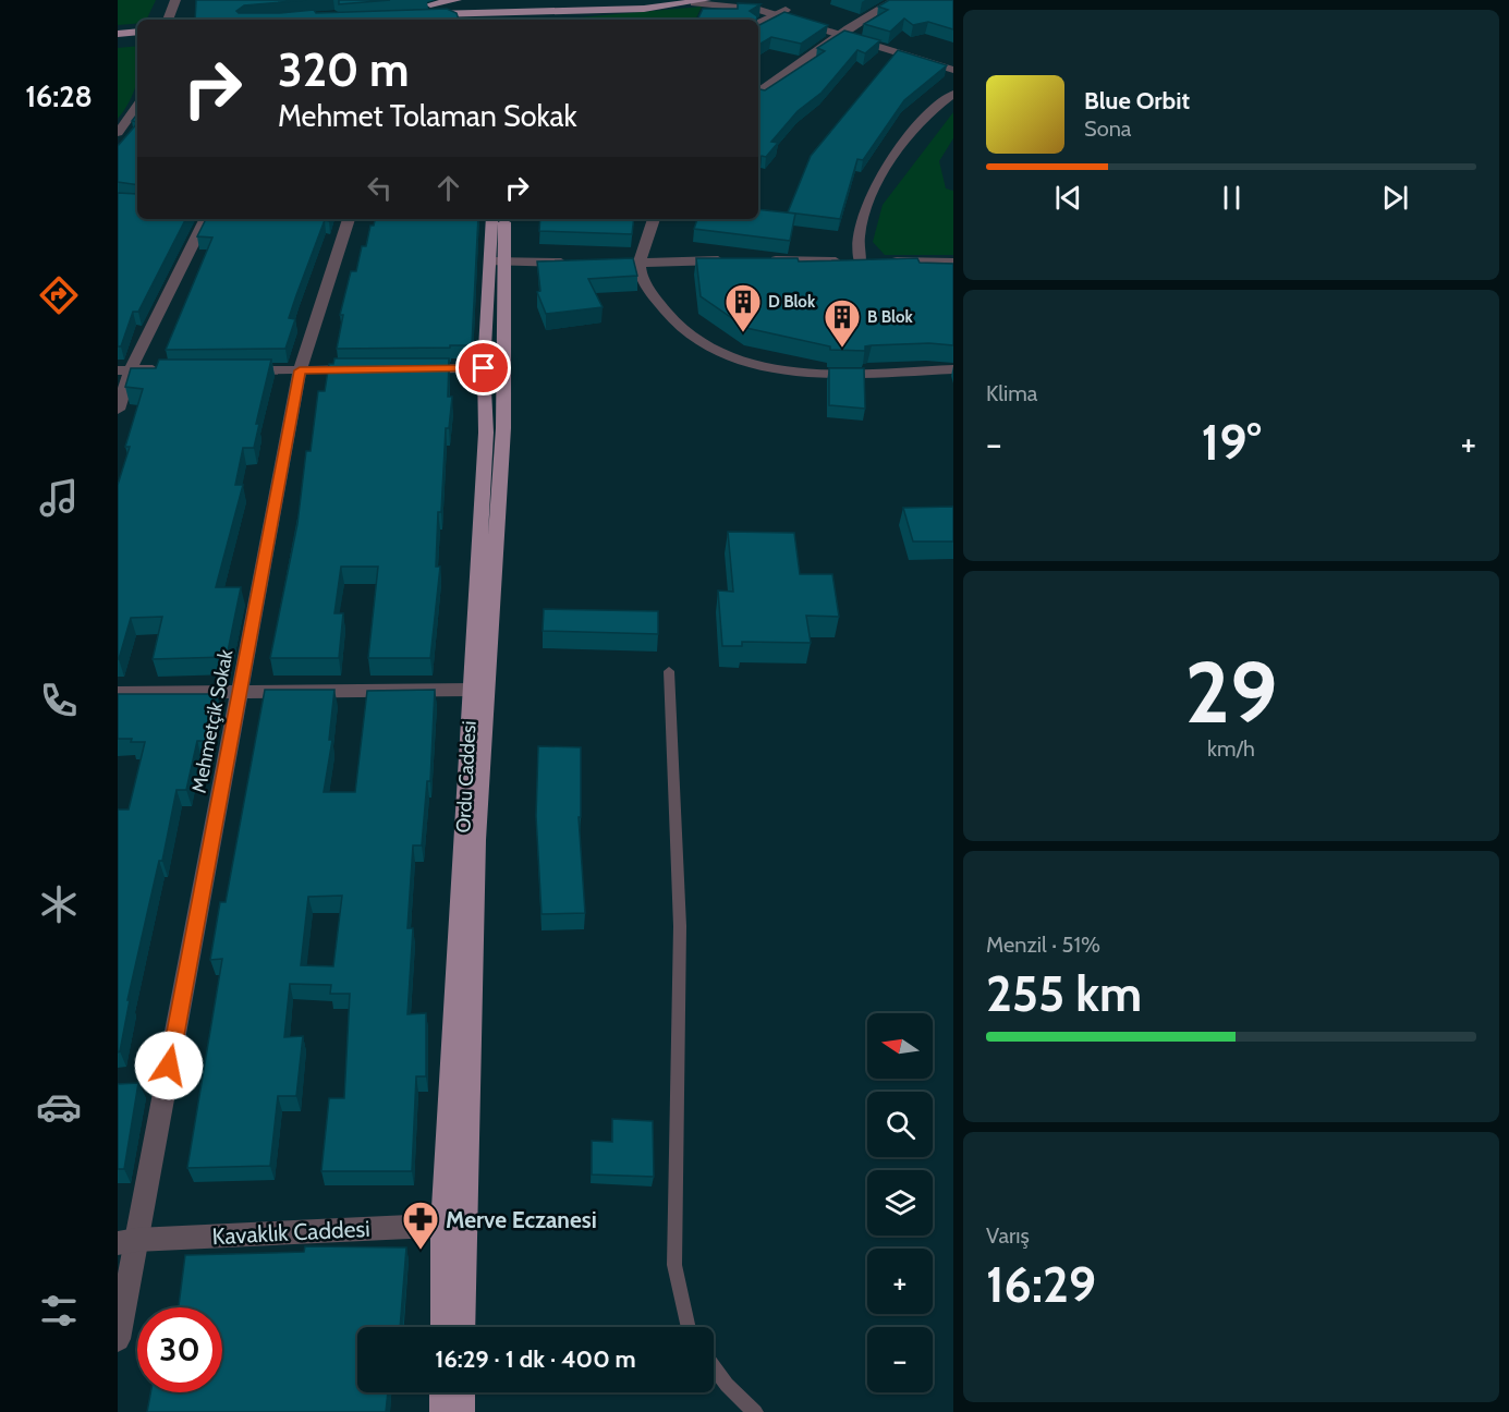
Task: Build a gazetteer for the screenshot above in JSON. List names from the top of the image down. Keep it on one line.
{"streets":{"main road":["Ordu Caddesi"],"street":["Mehmetçik Sokak","Kavaklık Caddesi"]},"crossings":[["Mehmetçik Sokak","Kavaklık Caddesi"],["Ordu Caddesi","Kavaklık Caddesi"]],"places":{"building":["D Blok","B Blok"],"pharmacy":["Merve Eczanesi"]},"north":"left","page":{"tabs":"16:28","turn":["320 m","Mehmet Tolaman Sokak"],"song":["Blue Orbit","Sona"],"tile":["Klima",["29","km/h"],["Menzil · 51%","255 km"],["Varış","16:29"]],"heat":["−","19°","+"],"map_buttons":["+","−"],"limit":"30","trip":"16:29 · 1 dk · 400 m"}}
